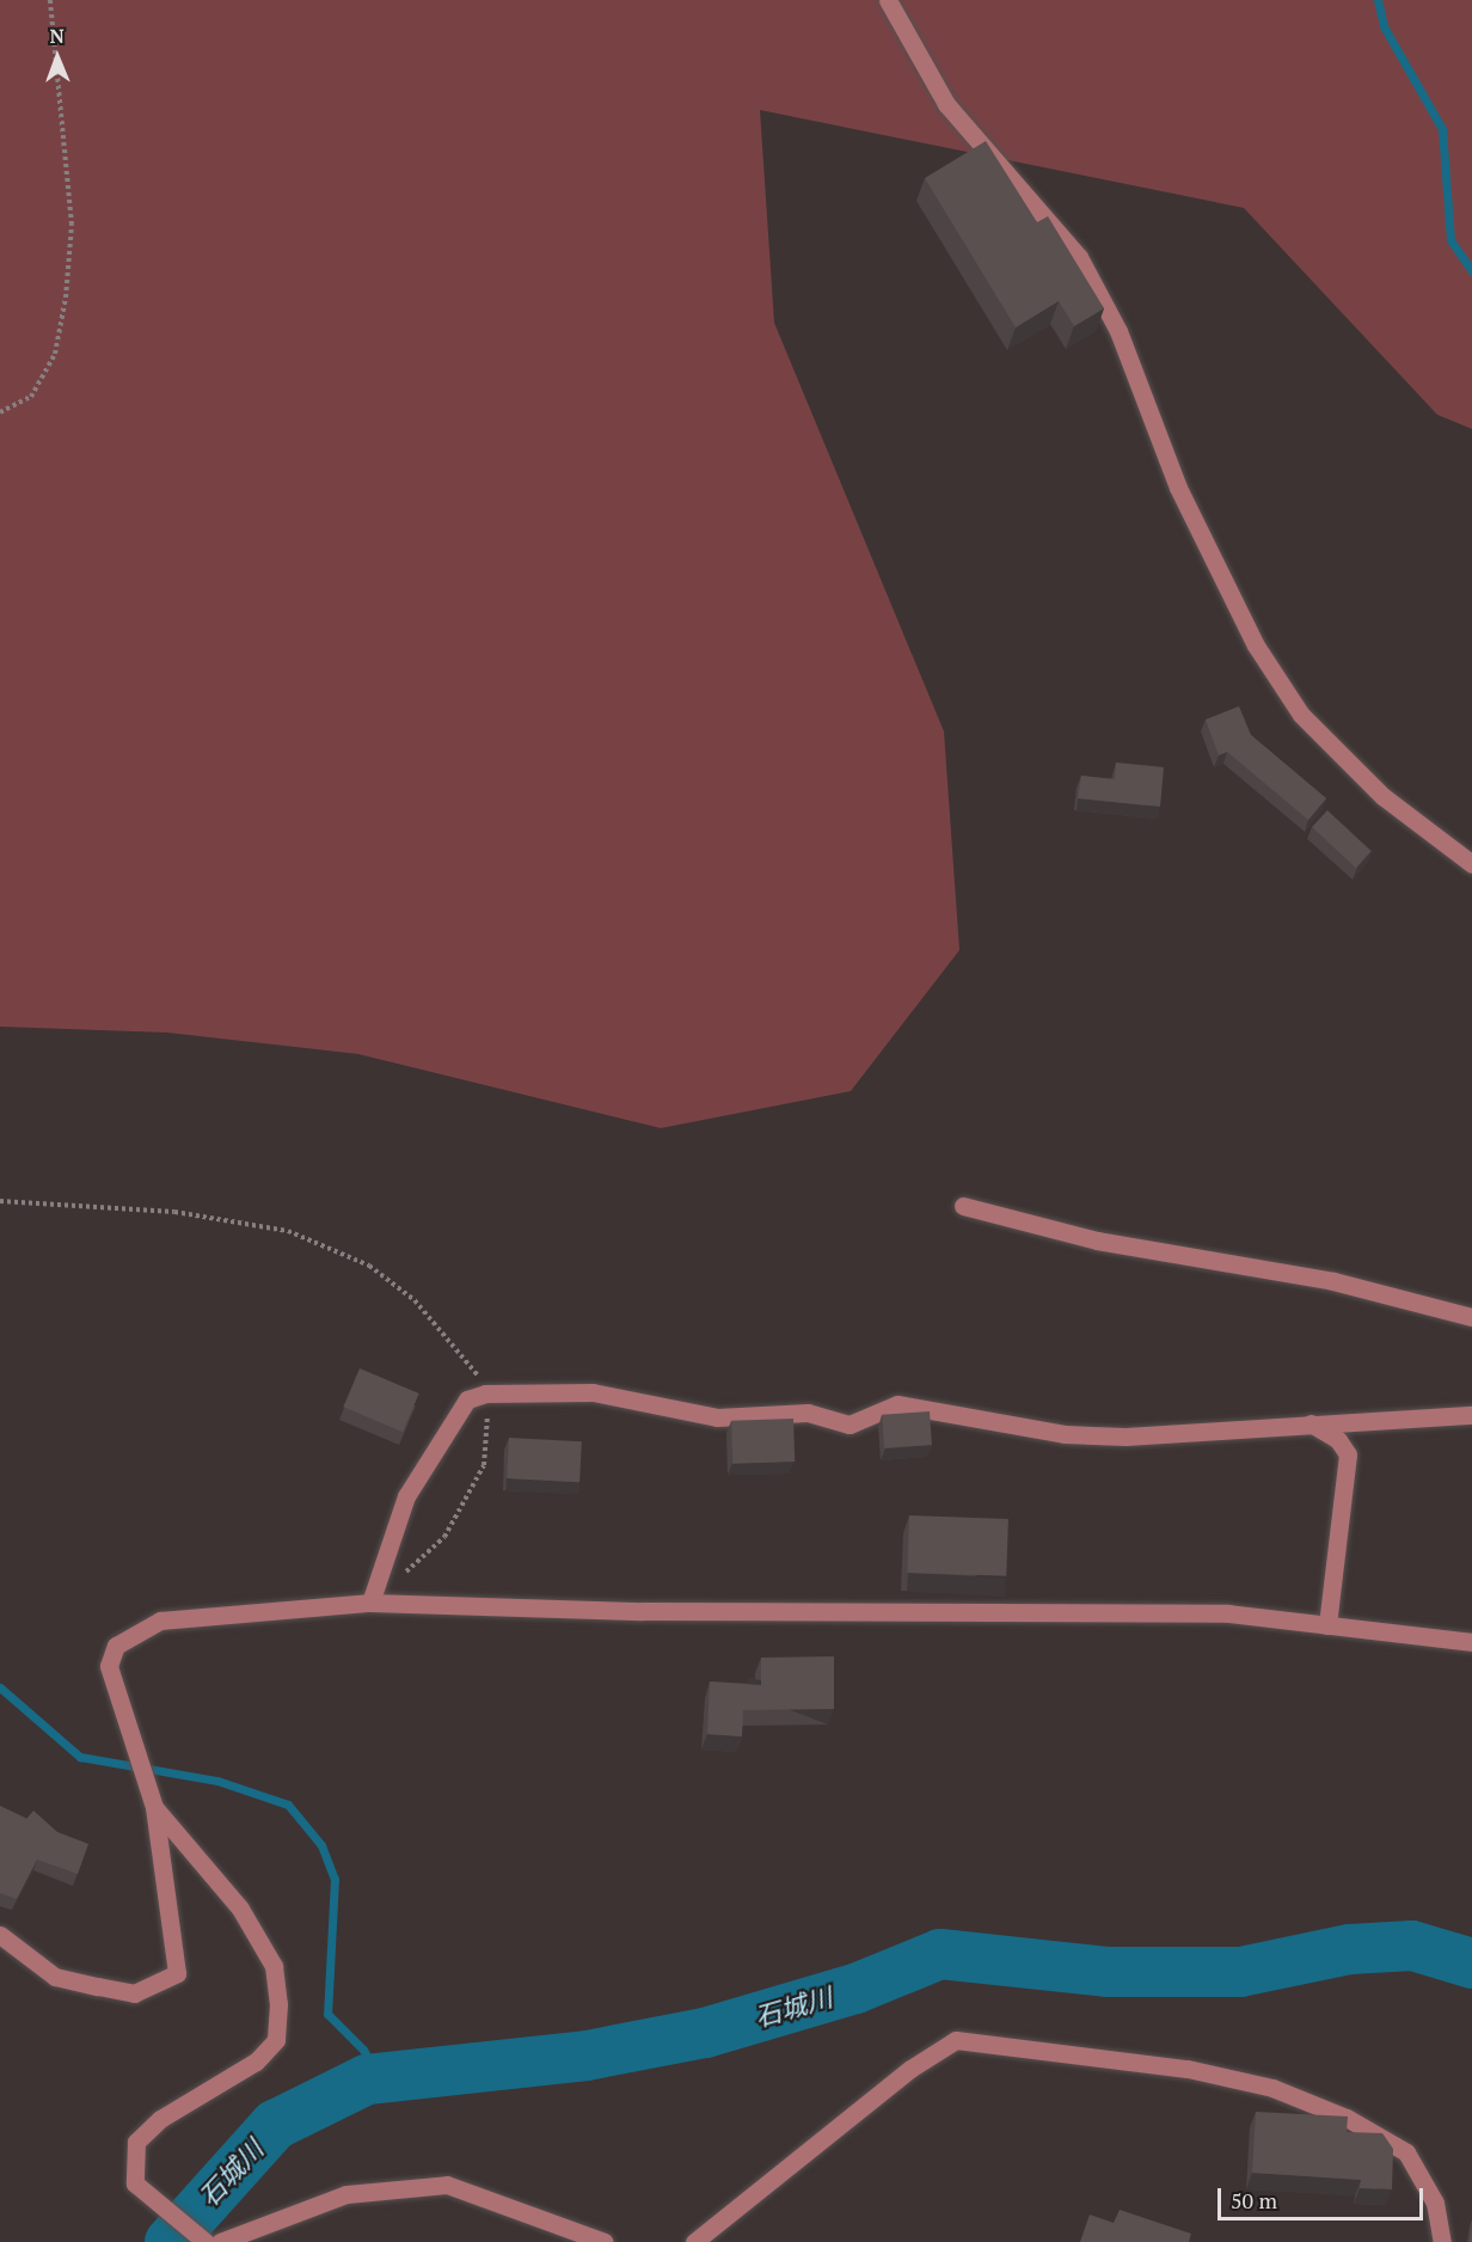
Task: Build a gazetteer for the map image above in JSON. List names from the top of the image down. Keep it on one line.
{"water":["石城川"],"scale_bar":"50 m","north":"top"}
